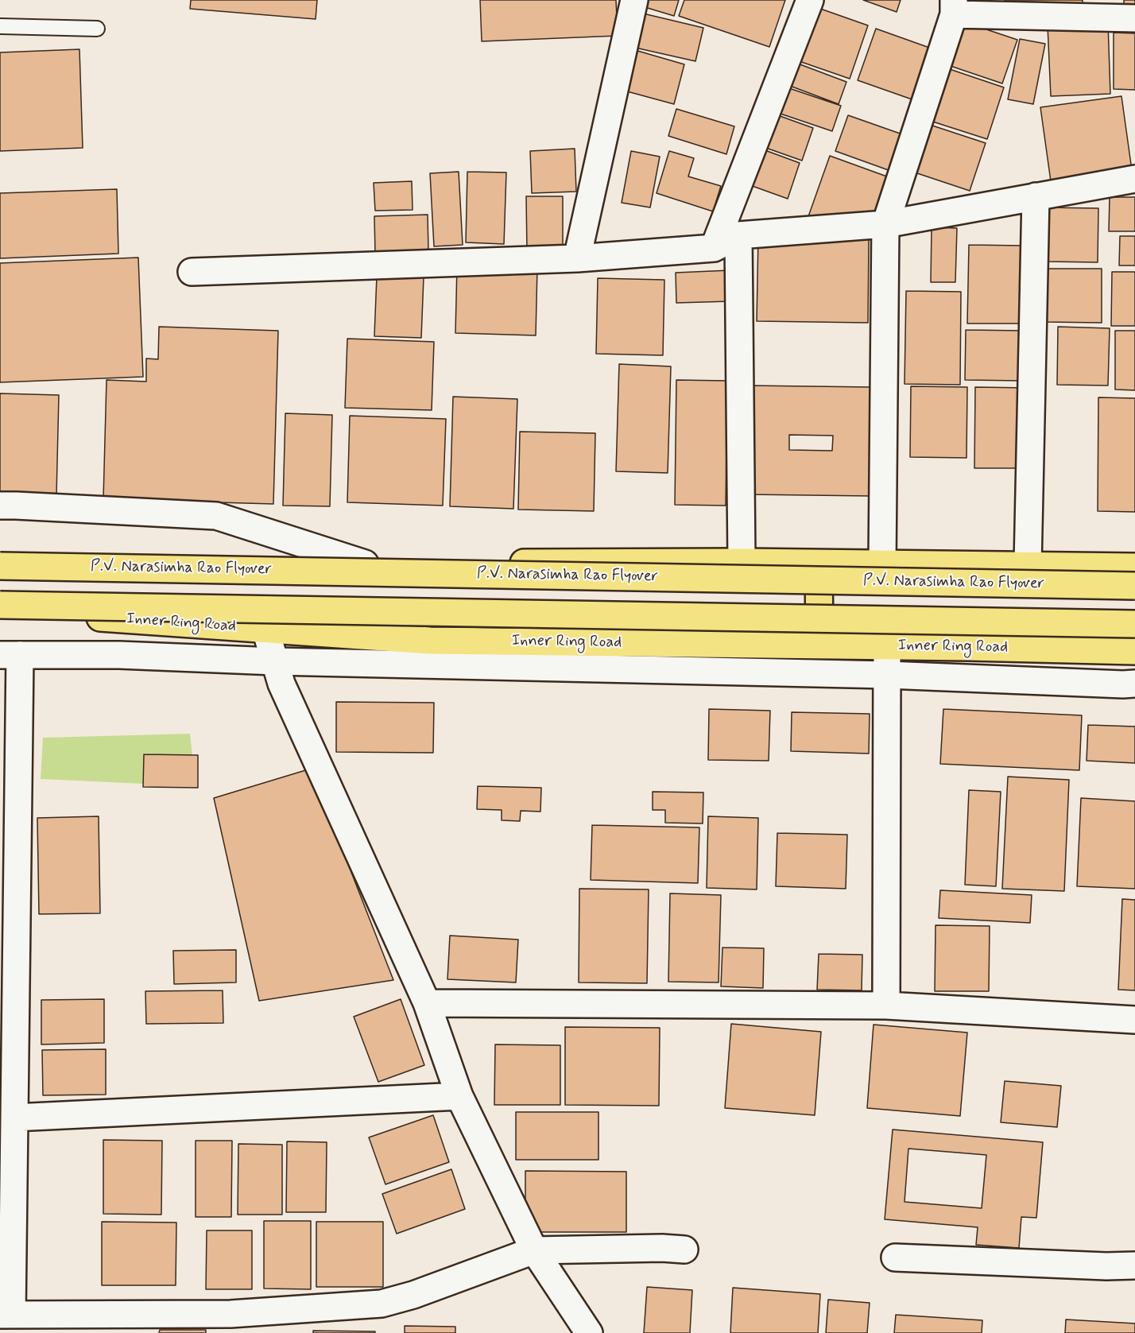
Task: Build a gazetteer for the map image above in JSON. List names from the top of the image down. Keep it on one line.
{"streets":{"main road":["P.V. Narasimha Rao Flyover","Inner Ring Road"]}}
